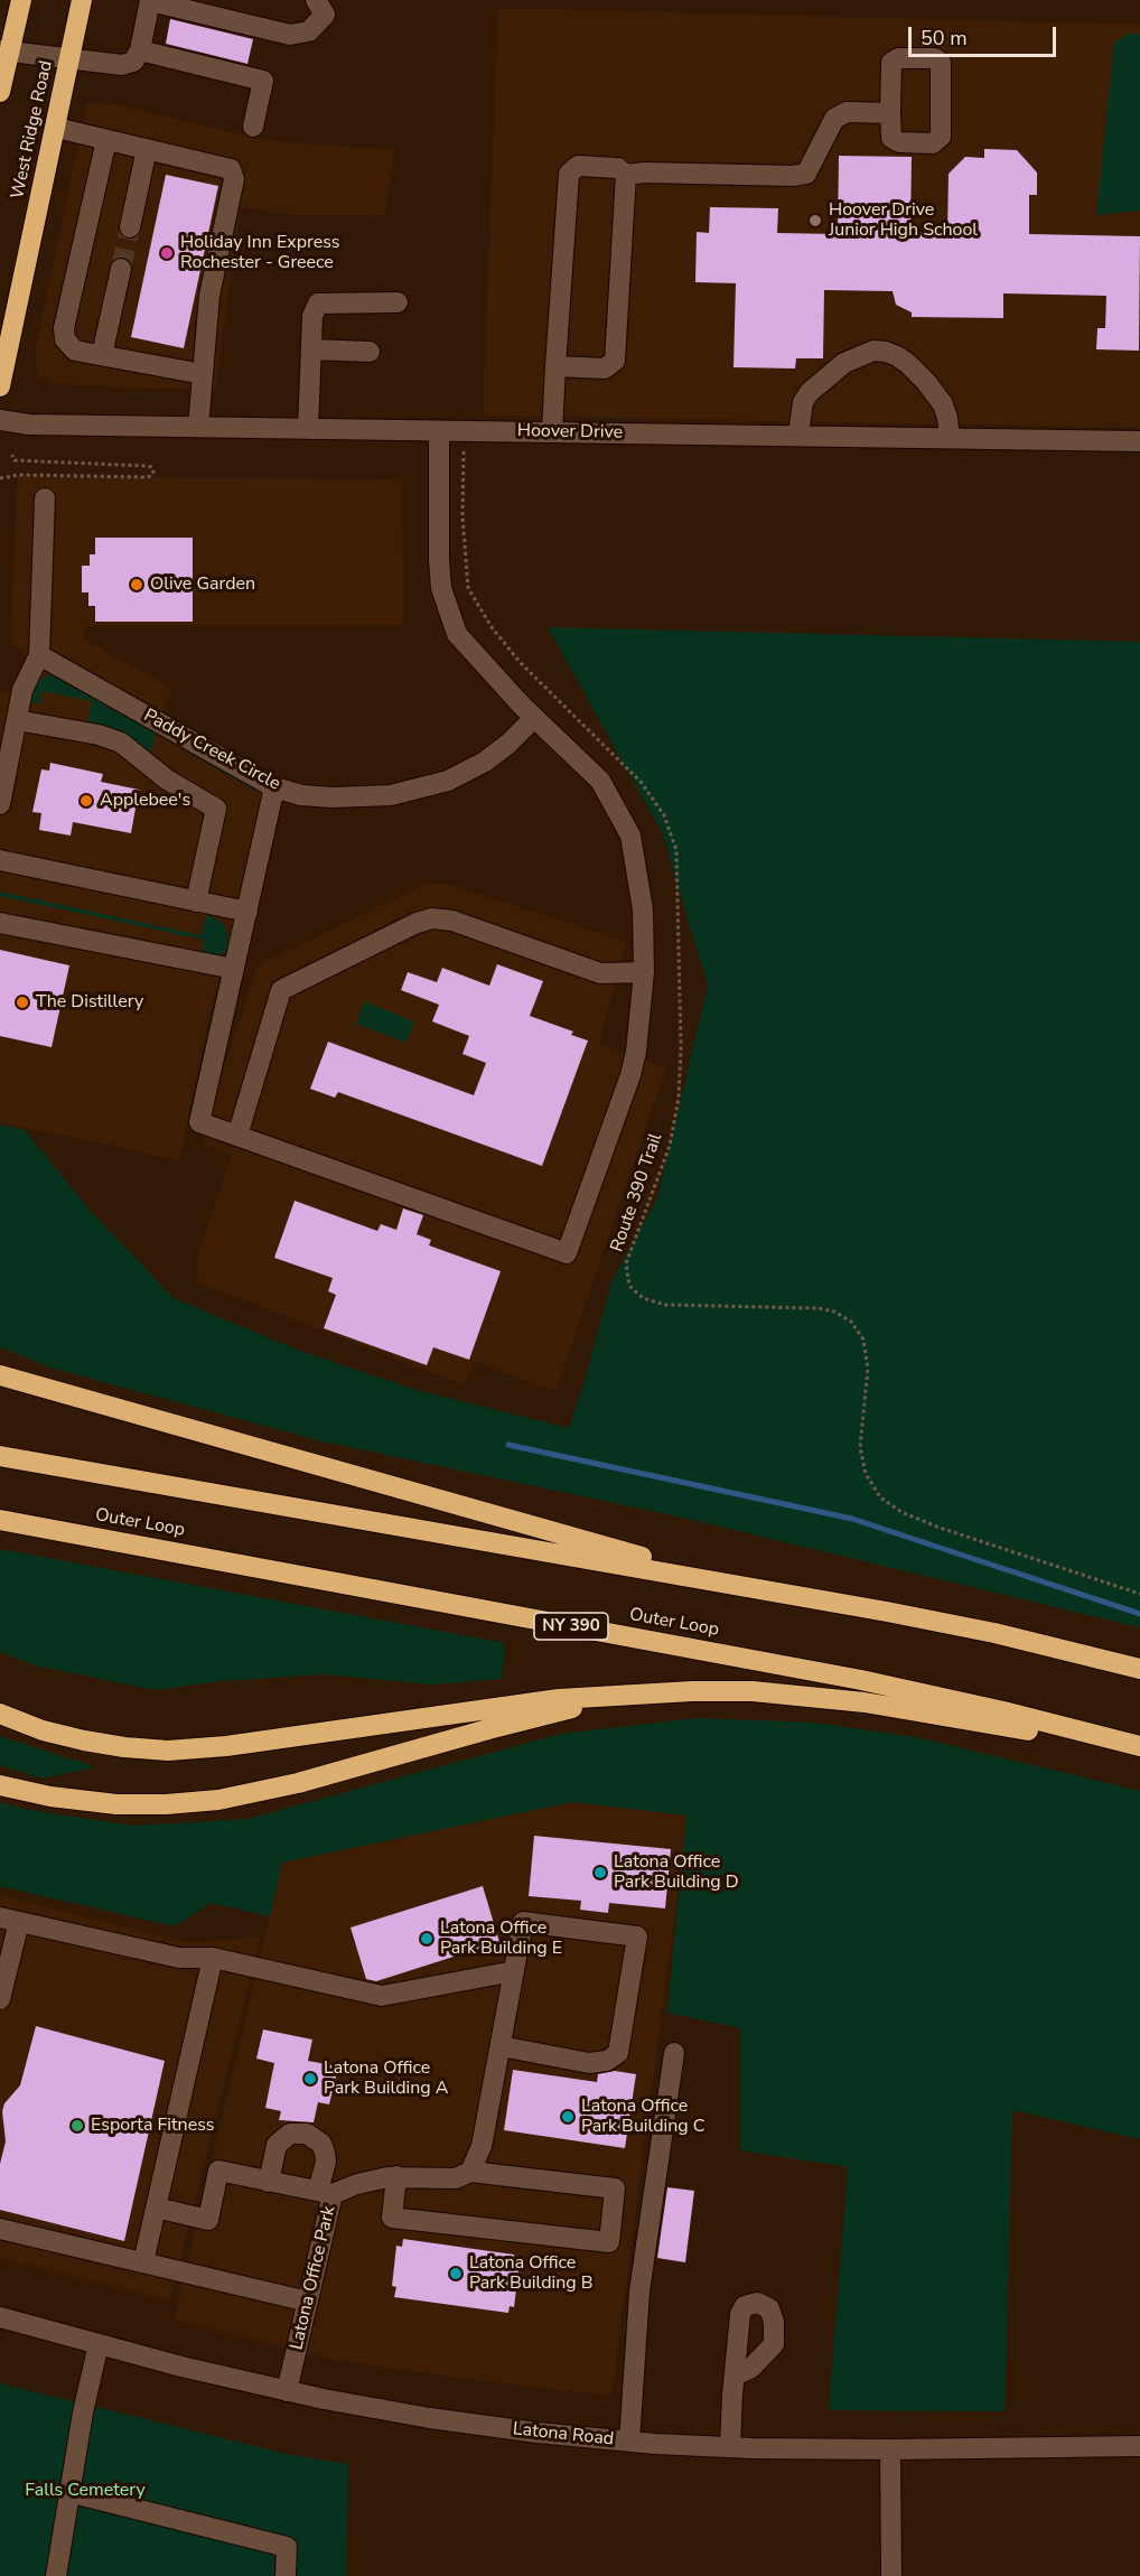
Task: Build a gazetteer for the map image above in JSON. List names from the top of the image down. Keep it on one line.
{"streets":{"highway":["West Ridge Road","Outer Loop","NY 390"],"street":["Hoover Drive","Paddy Creek Circle","Latona Office Park","Latona Road"],"path":["Route 390 Trail"]},"crossings":[["Latona Office Park","Latona Road"]],"parks":["Falls Cemetery"],"places":["Hoover Drive Junior High School","Holiday Inn Express Rochester - Greece","Olive Garden","Applebee's","The Distillery","Latona Office Park Building D","Latona Office Park Building E","Latona Office Park Building A","Latona Office Park Building C","Esporta Fitness","Latona Office Park Building B"],"scale_bar":"50 m"}
